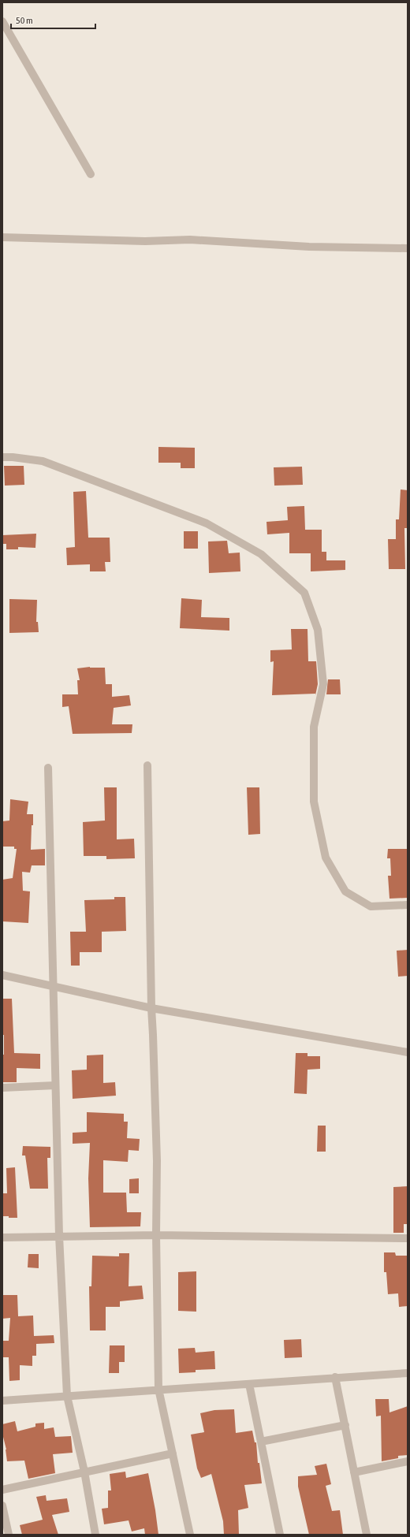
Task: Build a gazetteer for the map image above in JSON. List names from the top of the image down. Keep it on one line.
{"scale_bar":"50 m"}
